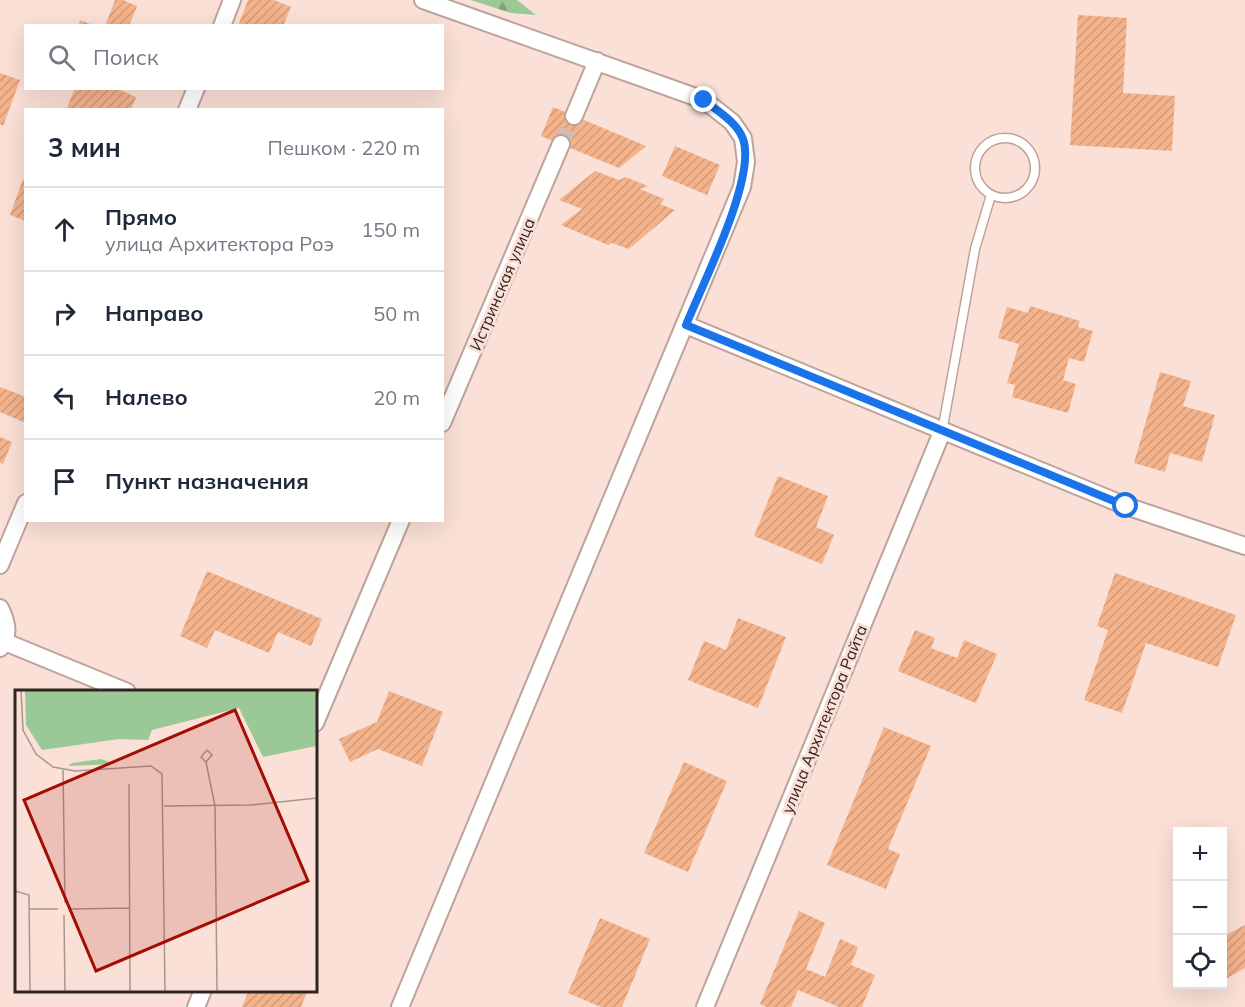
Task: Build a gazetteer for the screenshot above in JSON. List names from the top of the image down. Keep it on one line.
{"streets":{"street":["Истринская улица","улица Архитектора Райта"]},"page":{"search":"Поиск","heading":["3 мин","Пешком · 220 m"],"list":[["Прямо","улица Архитектора Роэ","150 m"],["Направо","50 m"],["Налево","20 m"],"Пункт назначения"],"map_buttons":["+","−"]}}
